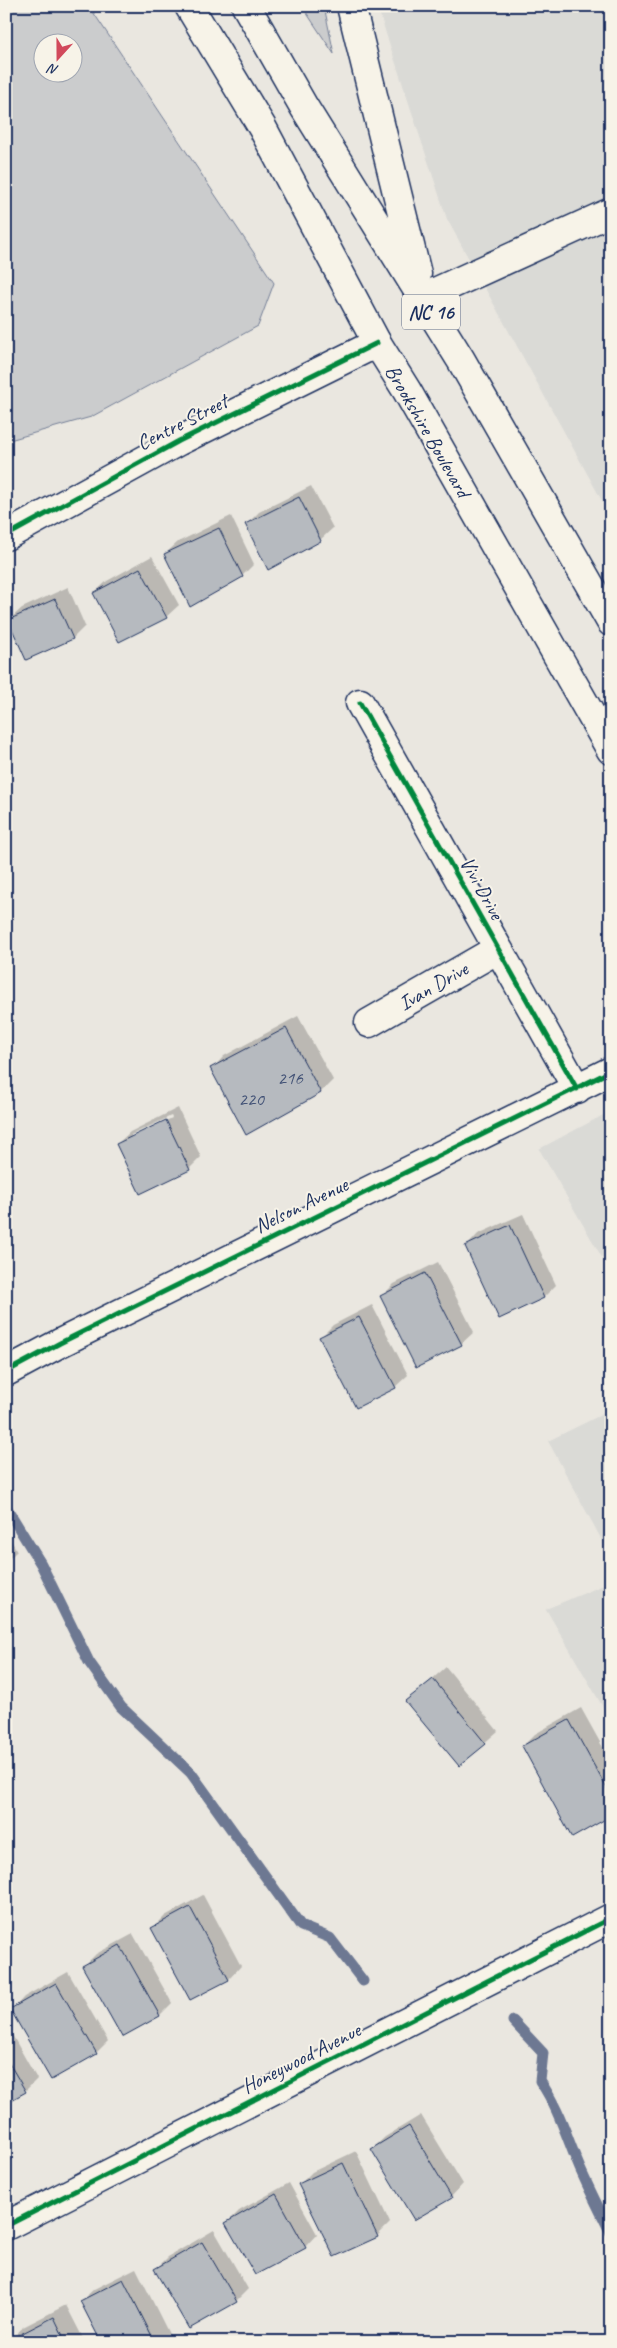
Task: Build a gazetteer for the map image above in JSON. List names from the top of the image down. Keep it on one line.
{"streets":{"main road":["NC 16","Centre Street","Brookshire Boulevard","Vivi Drive","Ivan Drive","Nelson Avenue","Honeywood Avenue"]},"crossings":[["Centre Street","Brookshire Boulevard"],["Vivi Drive","Ivan Drive"],["Vivi Drive","Nelson Avenue"]],"house_numbers":["216","220"],"north":"bottom"}
